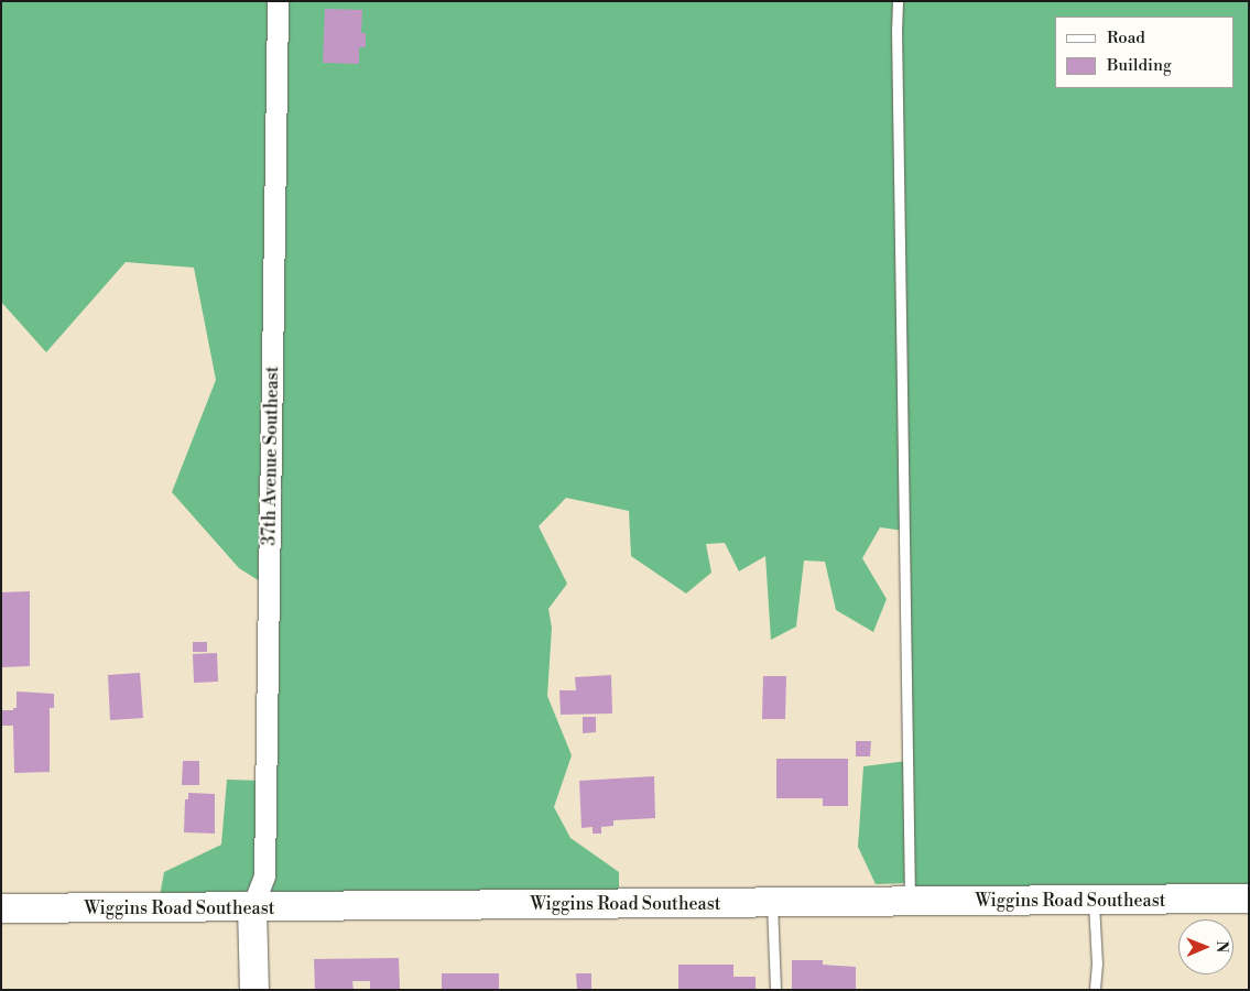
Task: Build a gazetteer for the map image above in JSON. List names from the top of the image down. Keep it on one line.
{"streets":{"street":["37th Avenue Southeast","Wiggins Road Southeast"]},"crossings":[["37th Avenue Southeast","Wiggins Road Southeast"]],"legend":["Road","Building"],"north":"right"}
